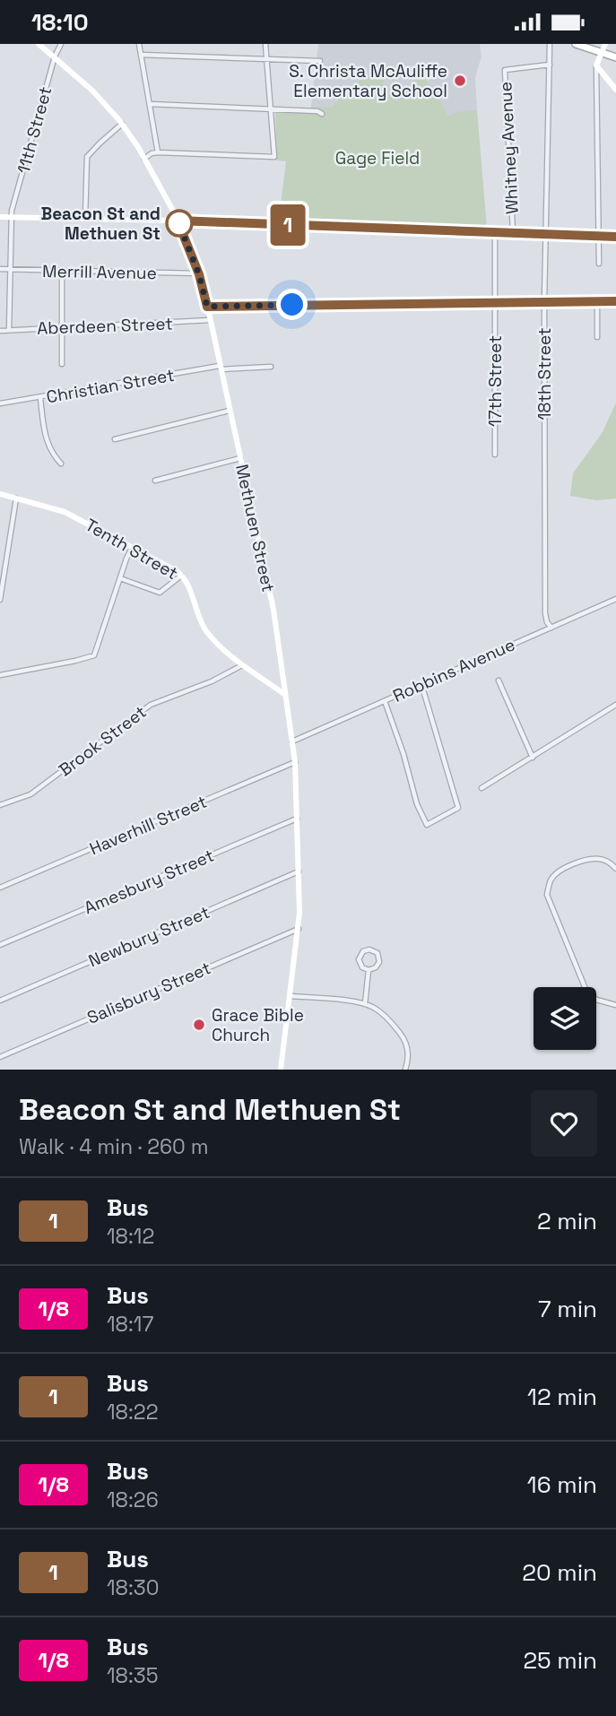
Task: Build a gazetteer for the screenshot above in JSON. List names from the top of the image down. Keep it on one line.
{"streets":{"street":["11th Street","Whitney Avenue","Merrill Avenue","Aberdeen Street","18th Street","17th Street","Christian Street","Methuen Street","Tenth Street","Robbins Avenue","Brook Street","Haverhill Street","Amesbury Street","Newbury Street","Salisbury Street"]},"crossings":[["11th Street","Merrill Avenue"],["11th Street","Aberdeen Street"],["11th Street","Methuen Street"],["Whitney Avenue","18th Street"],["Merrill Avenue","Methuen Street"],["Aberdeen Street","Methuen Street"],["18th Street","Robbins Avenue"],["Christian Street","Methuen Street"],["Methuen Street","Tenth Street"],["Methuen Street","Robbins Avenue"],["Methuen Street","Haverhill Street"],["Methuen Street","Amesbury Street"],["Methuen Street","Newbury Street"],["Methuen Street","Salisbury Street"],["Tenth Street","Brook Street"]],"parks":["Gage Field"],"places":["S. Christa McAuliffe Elementary School","Beacon St and Methuen St","Grace Bible Church"],"lines":["bus line 1"],"page":{"status":"18:10","on_map":"1","heading":["Beacon St and Methuen St","Walk · 4 min · 260 m"],"list":[{"mark":"1","name":"Bus","note":"18:12","value":"2 min"},{"mark":"1/8","name":"Bus","note":"18:17","value":"7 min"},{"mark":"1","name":"Bus","note":"18:22","value":"12 min"},{"mark":"1/8","name":"Bus","note":"18:26","value":"16 min"},{"mark":"1","name":"Bus","note":"18:30","value":"20 min"},{"mark":"1/8","name":"Bus","note":"18:35","value":"25 min"}]}}
